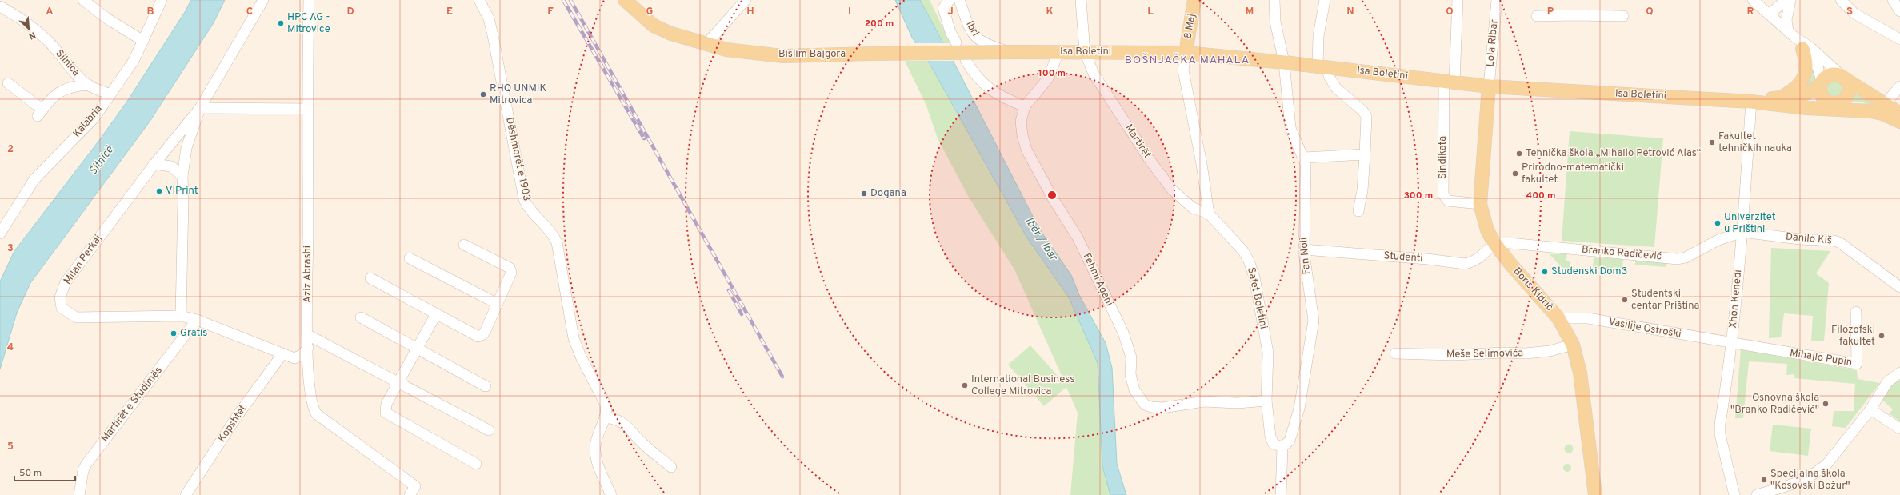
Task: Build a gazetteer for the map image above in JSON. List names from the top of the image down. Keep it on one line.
{"streets":{"main road":["8 Maj","Isa Boletini","Bislim Bajgora","Boris Kidrič"],"street":["Ibri","Lola Ribar","Silnica","Kalabria","Martirët","Sindikata","Dëshmorët e 1903","Danilo Kiš","Branko Radičević","Fan Noli","Studenti","Milan Perkaj","Aziz Abrashi","Fehmi Agani","Safet Boletini","Xhon Kenedi","Vasilije Ostroški","Meše Selimovića","Mihajlo Pupin","Martirët e Studimës","Kopshtet"]},"crossings":[["8 Maj","Isa Boletini"],["Ibri","Isa Boletini"],["Ibri","Bislim Bajgora"],["Lola Ribar","Isa Boletini"],["Lola Ribar","Boris Kidrič"],["Isa Boletini","Bislim Bajgora"],["Isa Boletini","Martirët"],["Isa Boletini","Sindikata"],["Isa Boletini","Fan Noli"],["Isa Boletini","Fehmi Agani"],["Isa Boletini","Boris Kidrič"],["Isa Boletini","Xhon Kenedi"],["Silnica","Kalabria"],["Martirët","Safet Boletini"],["Sindikata","Boris Kidrič"],["Danilo Kiš","Branko Radičević"],["Danilo Kiš","Xhon Kenedi"],["Branko Radičević","Studenti"],["Branko Radičević","Boris Kidrič"],["Branko Radičević","Xhon Kenedi"],["Fan Noli","Studenti"],["Fan Noli","Safet Boletini"],["Studenti","Boris Kidrič"],["Milan Perkaj","Aziz Abrashi"],["Milan Perkaj","Martirët e Studimës"],["Milan Perkaj","Kopshtet"],["Fehmi Agani","Safet Boletini"],["Boris Kidrič","Vasilije Ostroški"],["Boris Kidrič","Meše Selimovića"],["Xhon Kenedi","Vasilije Ostroški"],["Xhon Kenedi","Mihajlo Pupin"],["Vasilije Ostroški","Mihajlo Pupin"]],"districts":["BOŠNJAČKA MAHALA"],"water":["Sitnicë","Ibër / Ibar"],"places":["HPC AG - Mitrovice","RHQ UNMIK Mitrovica","Fakultet tehničkih nauka","Tehnička škola „Mihailo Petrović Alas“","Prirodno-matematički fakultet","VIPrint","Dogana","Univerzitet u Prištini","Studenski Dom3","Studentski centar Priština","Gratis","Filozofski fakultet","International Business College Mitrovica","Osnovna škola \"Branko Radičević\"","Specijalna škola \"Kosovski Božur\""],"scale_bar":"50 m","north":"bottom right","grid":{"columns":["A","B","C","D","E","F","G","H","I","J","K","L","M","N","O","P","Q","R","S"],"rows":["2","3","4","5"]},"rings":["200 m","100 m","300 m","400 m"]}
